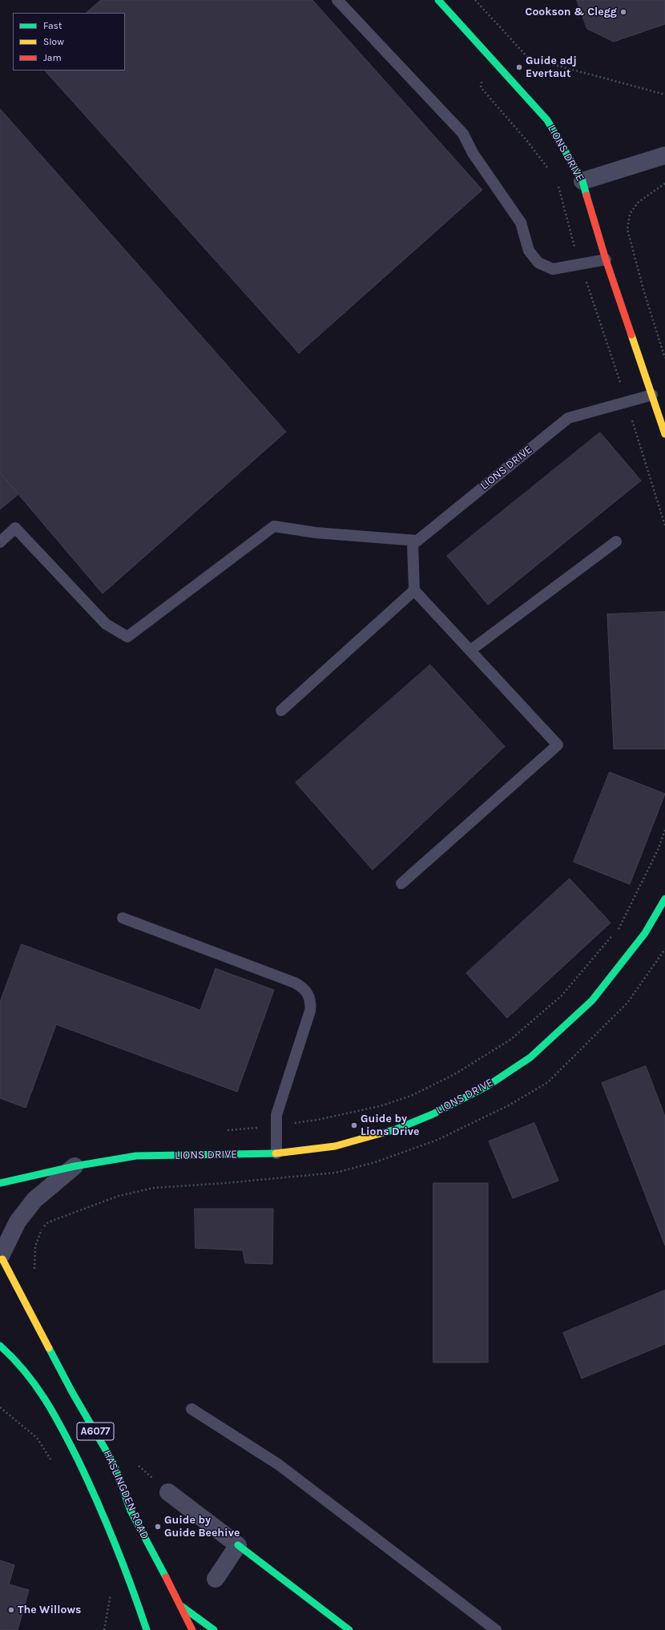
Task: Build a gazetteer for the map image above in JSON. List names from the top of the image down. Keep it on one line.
{"streets":{"main road":["LIONS DRIVE","A6077","HASLINGDEN ROAD"]},"places":["Cookson & Clegg","Guide adj Evertaut","Guide by Lions Drive","Guide by Guide Beehive","The Willows"],"legend":["Fast","Slow","Jam"]}
